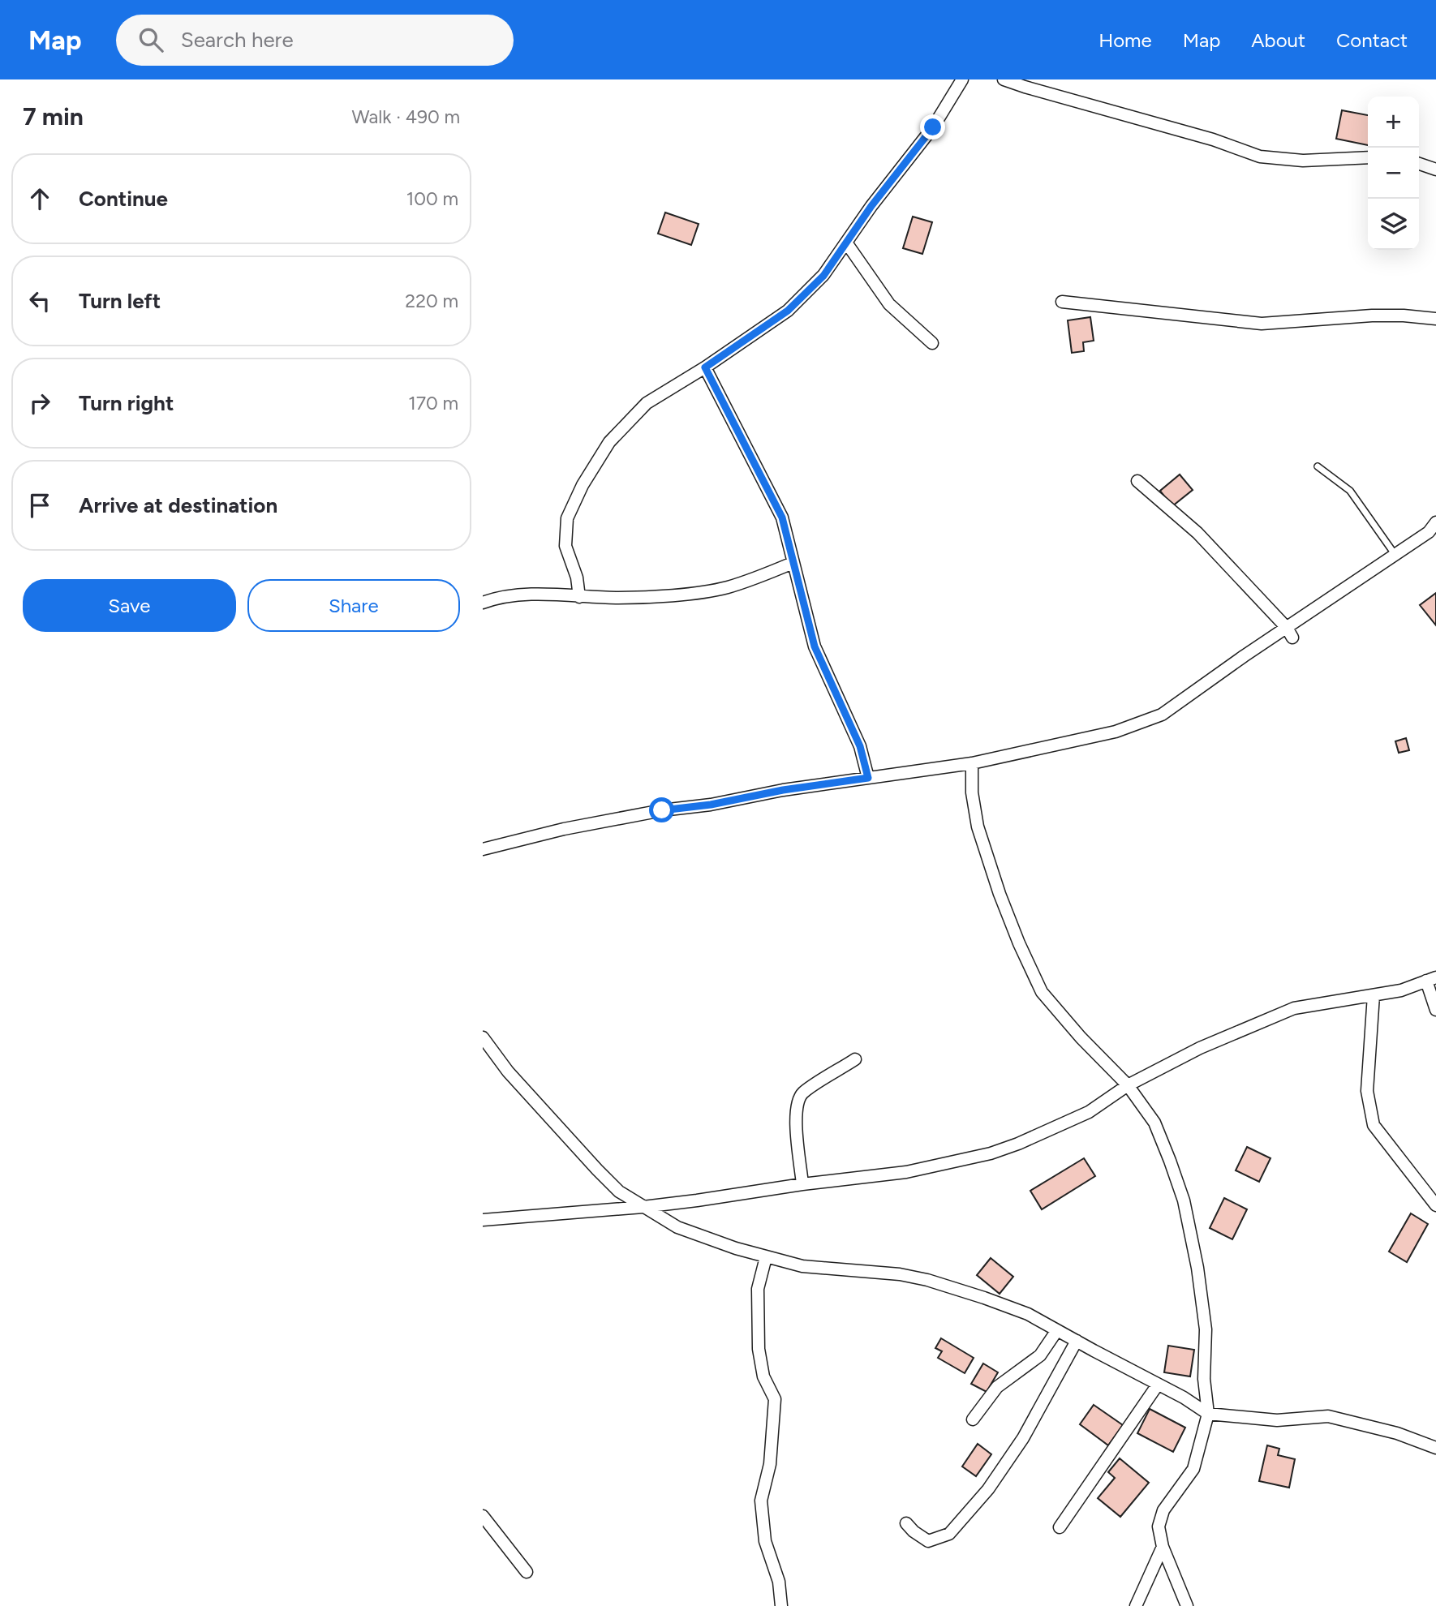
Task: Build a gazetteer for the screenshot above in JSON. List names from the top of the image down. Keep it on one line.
{"page":{"header":"Map","search":"Search here","nav":["Home","Map","About","Contact"],"heading":["7 min","Walk · 490 m"],"map_buttons":["+","−"],"list":[["Continue","100 m"],["Turn left","220 m"],["Turn right","170 m"],"Arrive at destination"],"buttons":["Save","Share"]}}
